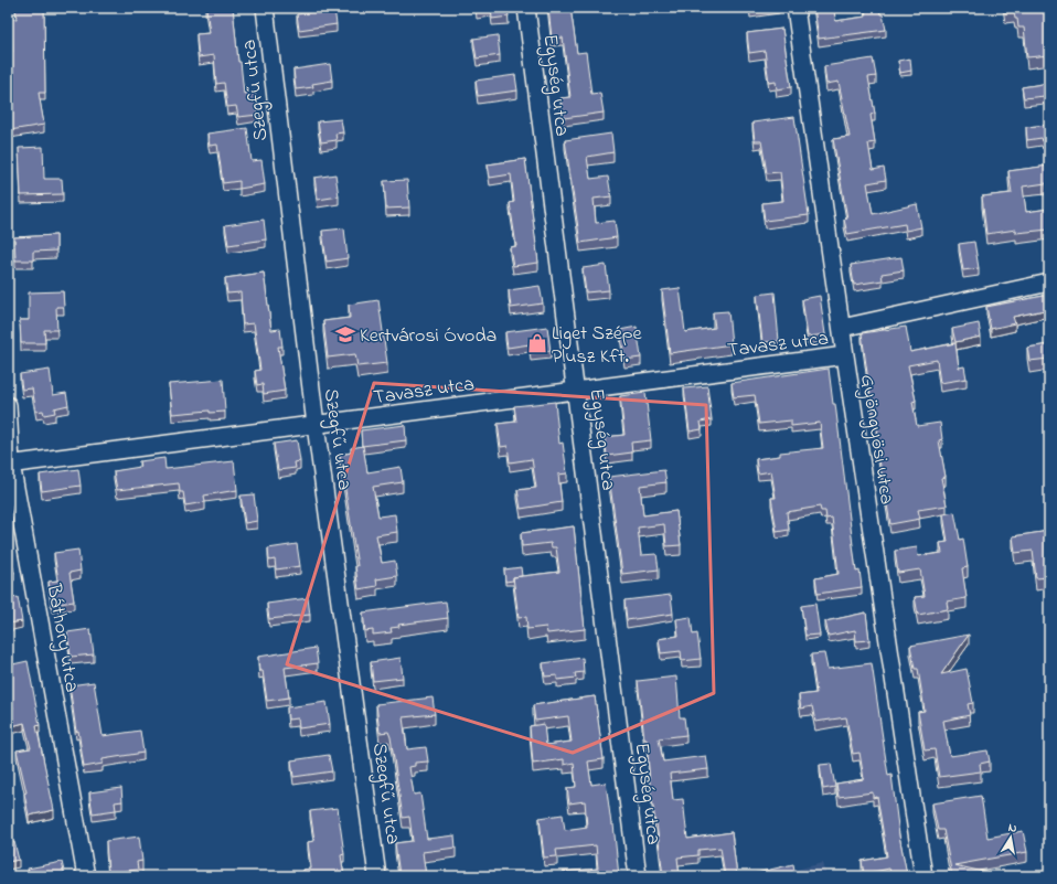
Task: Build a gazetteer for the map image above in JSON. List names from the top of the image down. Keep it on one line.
{"streets":{"street":["Egység utca","Szegfű utca","Tavasz utca","Gyöngyösi utca","Báthory utca"]},"crossings":[["Egység utca","Tavasz utca"],["Szegfű utca","Tavasz utca"],["Tavasz utca","Gyöngyösi utca"],["Tavasz utca","Báthory utca"]],"places":{"school or university":["Kertvárosi Óvoda"],"shop":["Liget Szépe Plusz Kft."]},"north":"top"}
